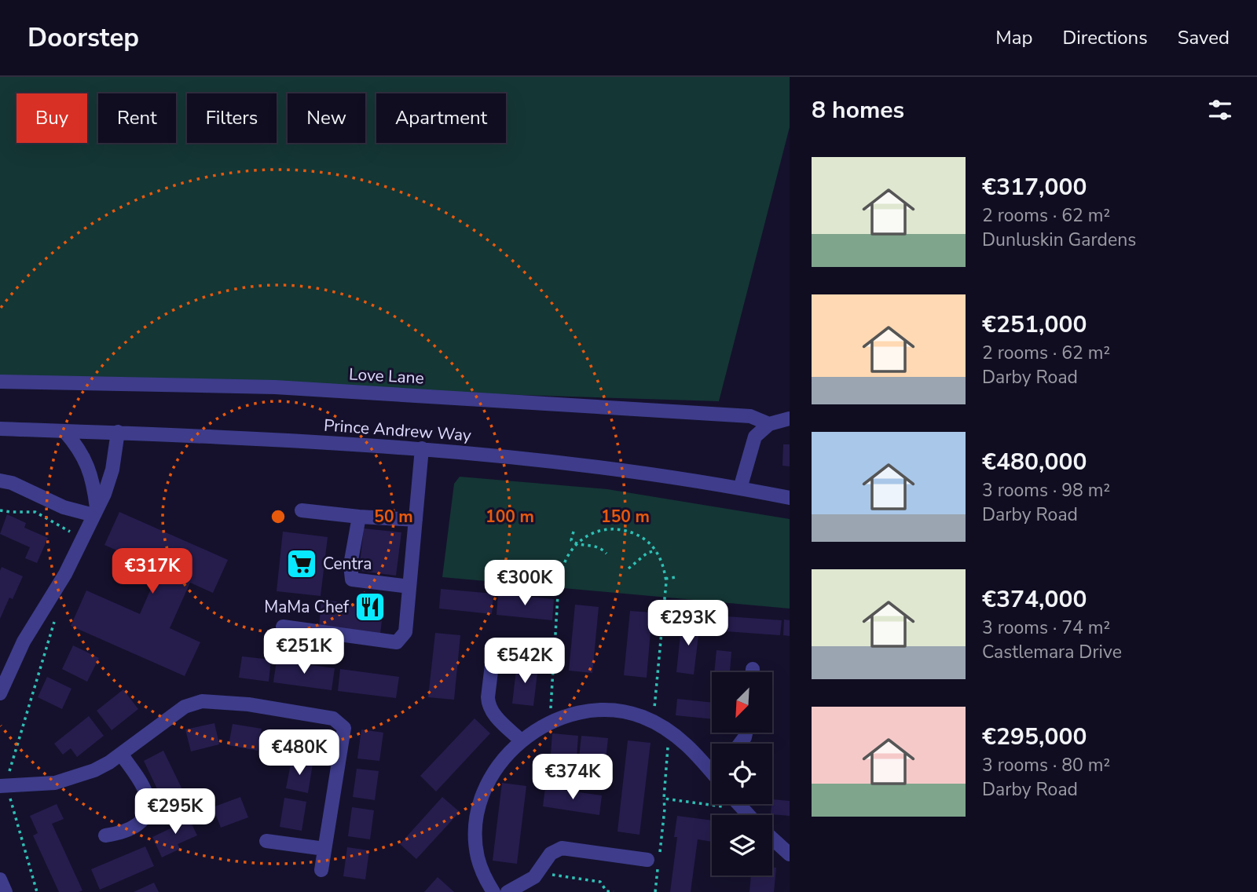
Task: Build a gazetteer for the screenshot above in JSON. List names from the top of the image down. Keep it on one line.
{"streets":{"street":["Love Lane","Prince Andrew Way"]},"places":{"supermarket":["Centra"],"restaurant":["MaMa Chef"]},"north":"bottom left","page":{"header":"Doorstep","nav":["Map","Directions","Saved"],"heading":"8 homes","chip":["Buy","Rent","Filters","New","Apartment"],"list":[{"name":"€317,000","note":"2 rooms · 62 m² · Dunluskin Gardens"},{"name":"€251,000","note":"2 rooms · 62 m² · Darby Road"},{"name":"€480,000","note":"3 rooms · 98 m² · Darby Road"},{"name":"€374,000","note":"3 rooms · 74 m² · Castlemara Drive"},{"name":"€295,000","note":"3 rooms · 80 m² · Darby Road"}],"price":["€317K","€300K","€293K","€251K","€542K","€480K","€374K","€295K"]},"rings":["50 m","100 m","150 m"]}
